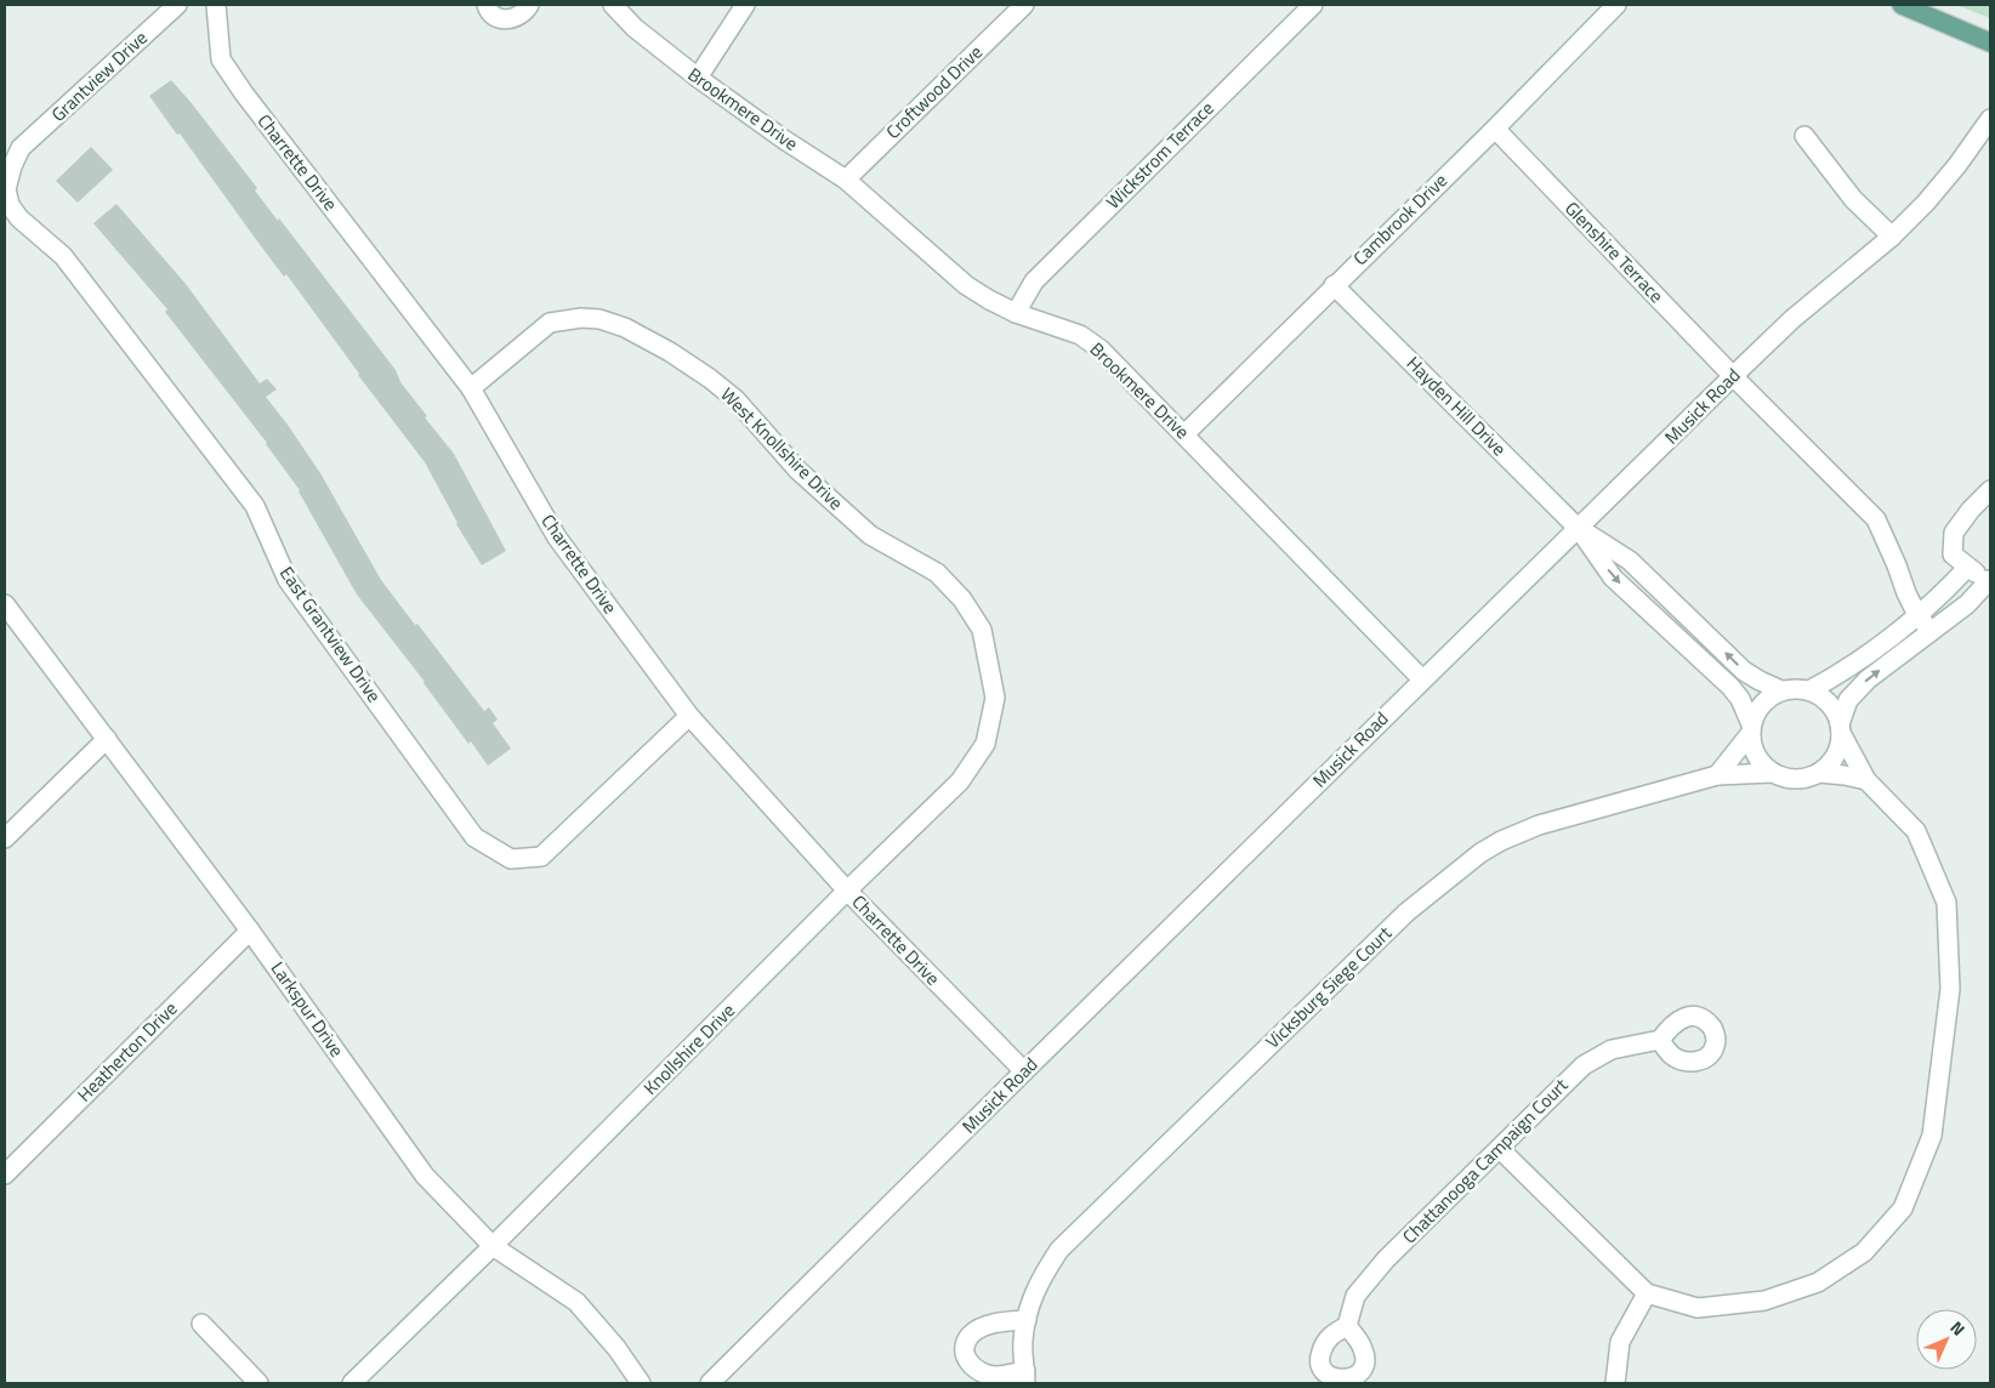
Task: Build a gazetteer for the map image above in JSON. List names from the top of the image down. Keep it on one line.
{"streets":{"street":["Grantview Drive","Croftwood Drive","Brookmere Drive","Wickstrom Terrace","Charrette Drive","Cambrook Drive","Glenshire Terrace","Hayden Hill Drive","Musick Road","West Knollshire Drive","East Grantview Drive","Vicksburg Siege Court","Larkspur Drive","Knollshire Drive","Heatherton Drive","Chattanooga Campaign Court"]},"crossings":[["Grantview Drive","East Grantview Drive"],["Croftwood Drive","Brookmere Drive"],["Brookmere Drive","Wickstrom Terrace"],["Brookmere Drive","Cambrook Drive"],["Brookmere Drive","Musick Road"],["Charrette Drive","Musick Road"],["Charrette Drive","West Knollshire Drive"],["Charrette Drive","East Grantview Drive"],["Charrette Drive","Knollshire Drive"],["Cambrook Drive","Glenshire Terrace"],["Cambrook Drive","Hayden Hill Drive"],["Glenshire Terrace","Musick Road"],["Hayden Hill Drive","Musick Road"],["West Knollshire Drive","Knollshire Drive"],["Larkspur Drive","Knollshire Drive"],["Larkspur Drive","Heatherton Drive"]],"north":"top right"}
